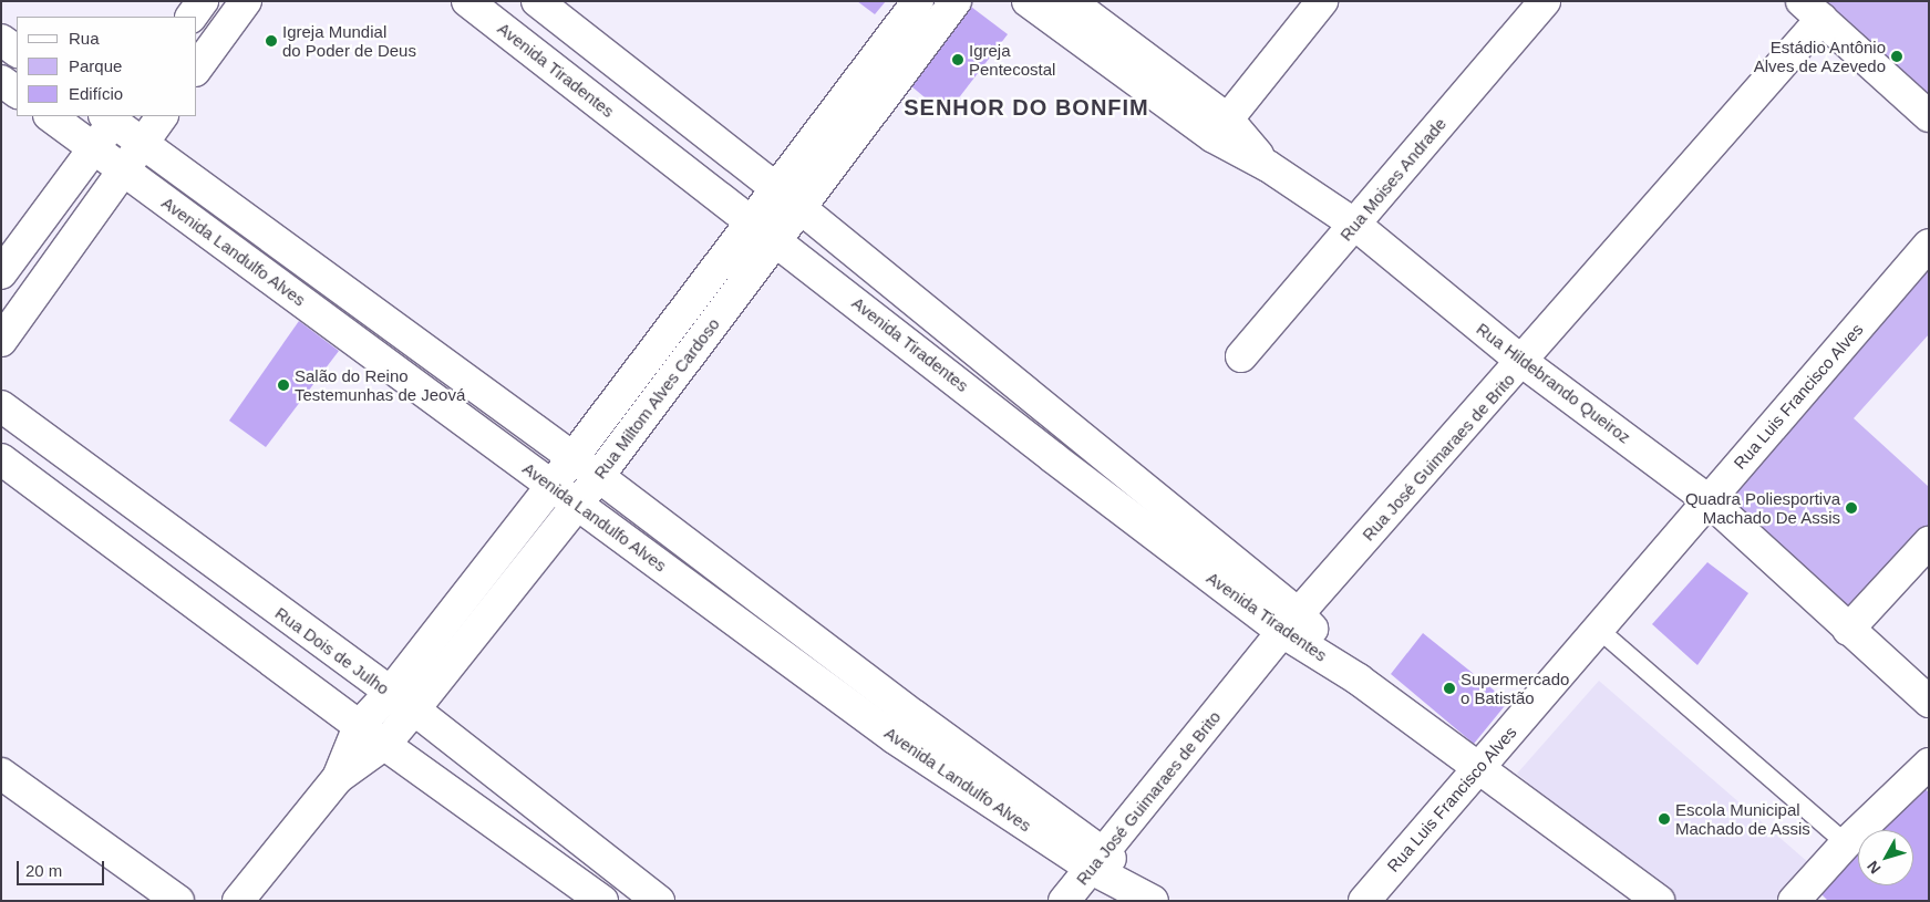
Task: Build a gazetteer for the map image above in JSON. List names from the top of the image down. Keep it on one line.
{"streets":{"street":["Avenida Tiradentes","Rua Moises Andrade","Avenida Landulfo Alves","Rua Hildebrando Queiroz","Rua Luis Francisco Alves","Rua Miltom Alves Cardoso","Rua José Guimaraes de Brito","Rua Dois de Julho"]},"crossings":[["Avenida Tiradentes","Rua Luis Francisco Alves"],["Avenida Tiradentes","Rua Miltom Alves Cardoso"],["Avenida Tiradentes","Rua José Guimaraes de Brito"],["Rua Moises Andrade","Rua Hildebrando Queiroz"],["Avenida Landulfo Alves","Rua Miltom Alves Cardoso"],["Avenida Landulfo Alves","Rua José Guimaraes de Brito"],["Rua Hildebrando Queiroz","Rua Luis Francisco Alves"],["Rua Hildebrando Queiroz","Rua José Guimaraes de Brito"],["Rua Miltom Alves Cardoso","Rua Dois de Julho"]],"districts":["SENHOR DO BONFIM"],"places":["Igreja Mundial do Poder de Deus","Estádio Antônio Alves de Azevedo","Igreja Pentecostal","Salão do Reino Testemunhas de Jeová","Quadra Poliesportiva Machado De Assis","Supermercado o Batistão","Escola Municipal Machado de Assis"],"legend":["Rua","Parque","Edifício"],"scale_bar":"20 m","north":"bottom left"}
